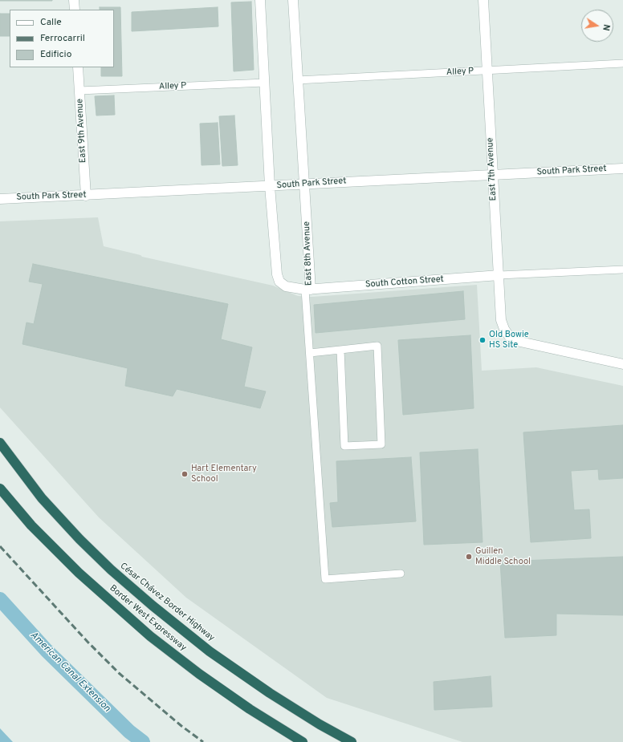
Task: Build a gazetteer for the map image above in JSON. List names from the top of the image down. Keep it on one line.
{"streets":{"highway":["César Chávez Border Highway","Border West Expressway"],"street":["East 9th Avenue","East 7th Avenue","South Park Street","East 8th Avenue","South Cotton Street"],"lane":["Alley P"]},"crossings":[["Alley P","East 9th Avenue"],["Alley P","East 7th Avenue"],["Alley P","East 8th Avenue"],["East 9th Avenue","South Park Street"],["East 7th Avenue","South Park Street"],["East 7th Avenue","South Cotton Street"],["South Park Street","East 8th Avenue"],["East 8th Avenue","South Cotton Street"]],"water":["American Canal Extension"],"places":["Old Bowie HS Site","Hart Elementary School","Guillen Middle School"],"legend":["Calle","Ferrocarril","Edificio"],"north":"right"}
